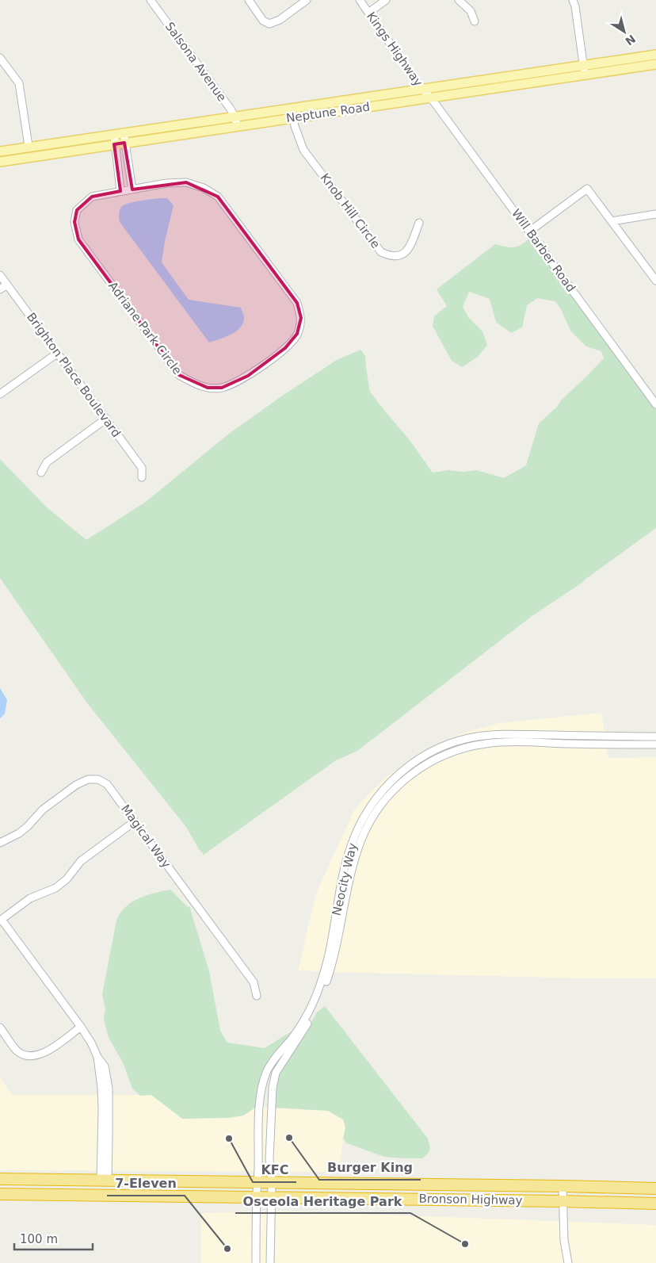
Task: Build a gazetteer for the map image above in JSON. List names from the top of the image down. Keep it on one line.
{"streets":{"highway":["Bronson Highway"],"main road":["Neptune Road"],"street":["Kings Highway","Salsona Avenue","Knob Hill Circle","Will Barber Road","Adriane Park Circle","Brighton Place Boulevard","Magical Way","Neocity Way"]},"crossings":[["Kings Highway","Neptune Road"],["Kings Highway","Will Barber Road"],["Salsona Avenue","Neptune Road"],["Neptune Road","Knob Hill Circle"],["Neptune Road","Will Barber Road"],["Neocity Way","Bronson Highway"]],"places":["Burger King","KFC","Osceola Heritage Park","7-Eleven"],"scale_bar":"100 m","north":"bottom right"}
